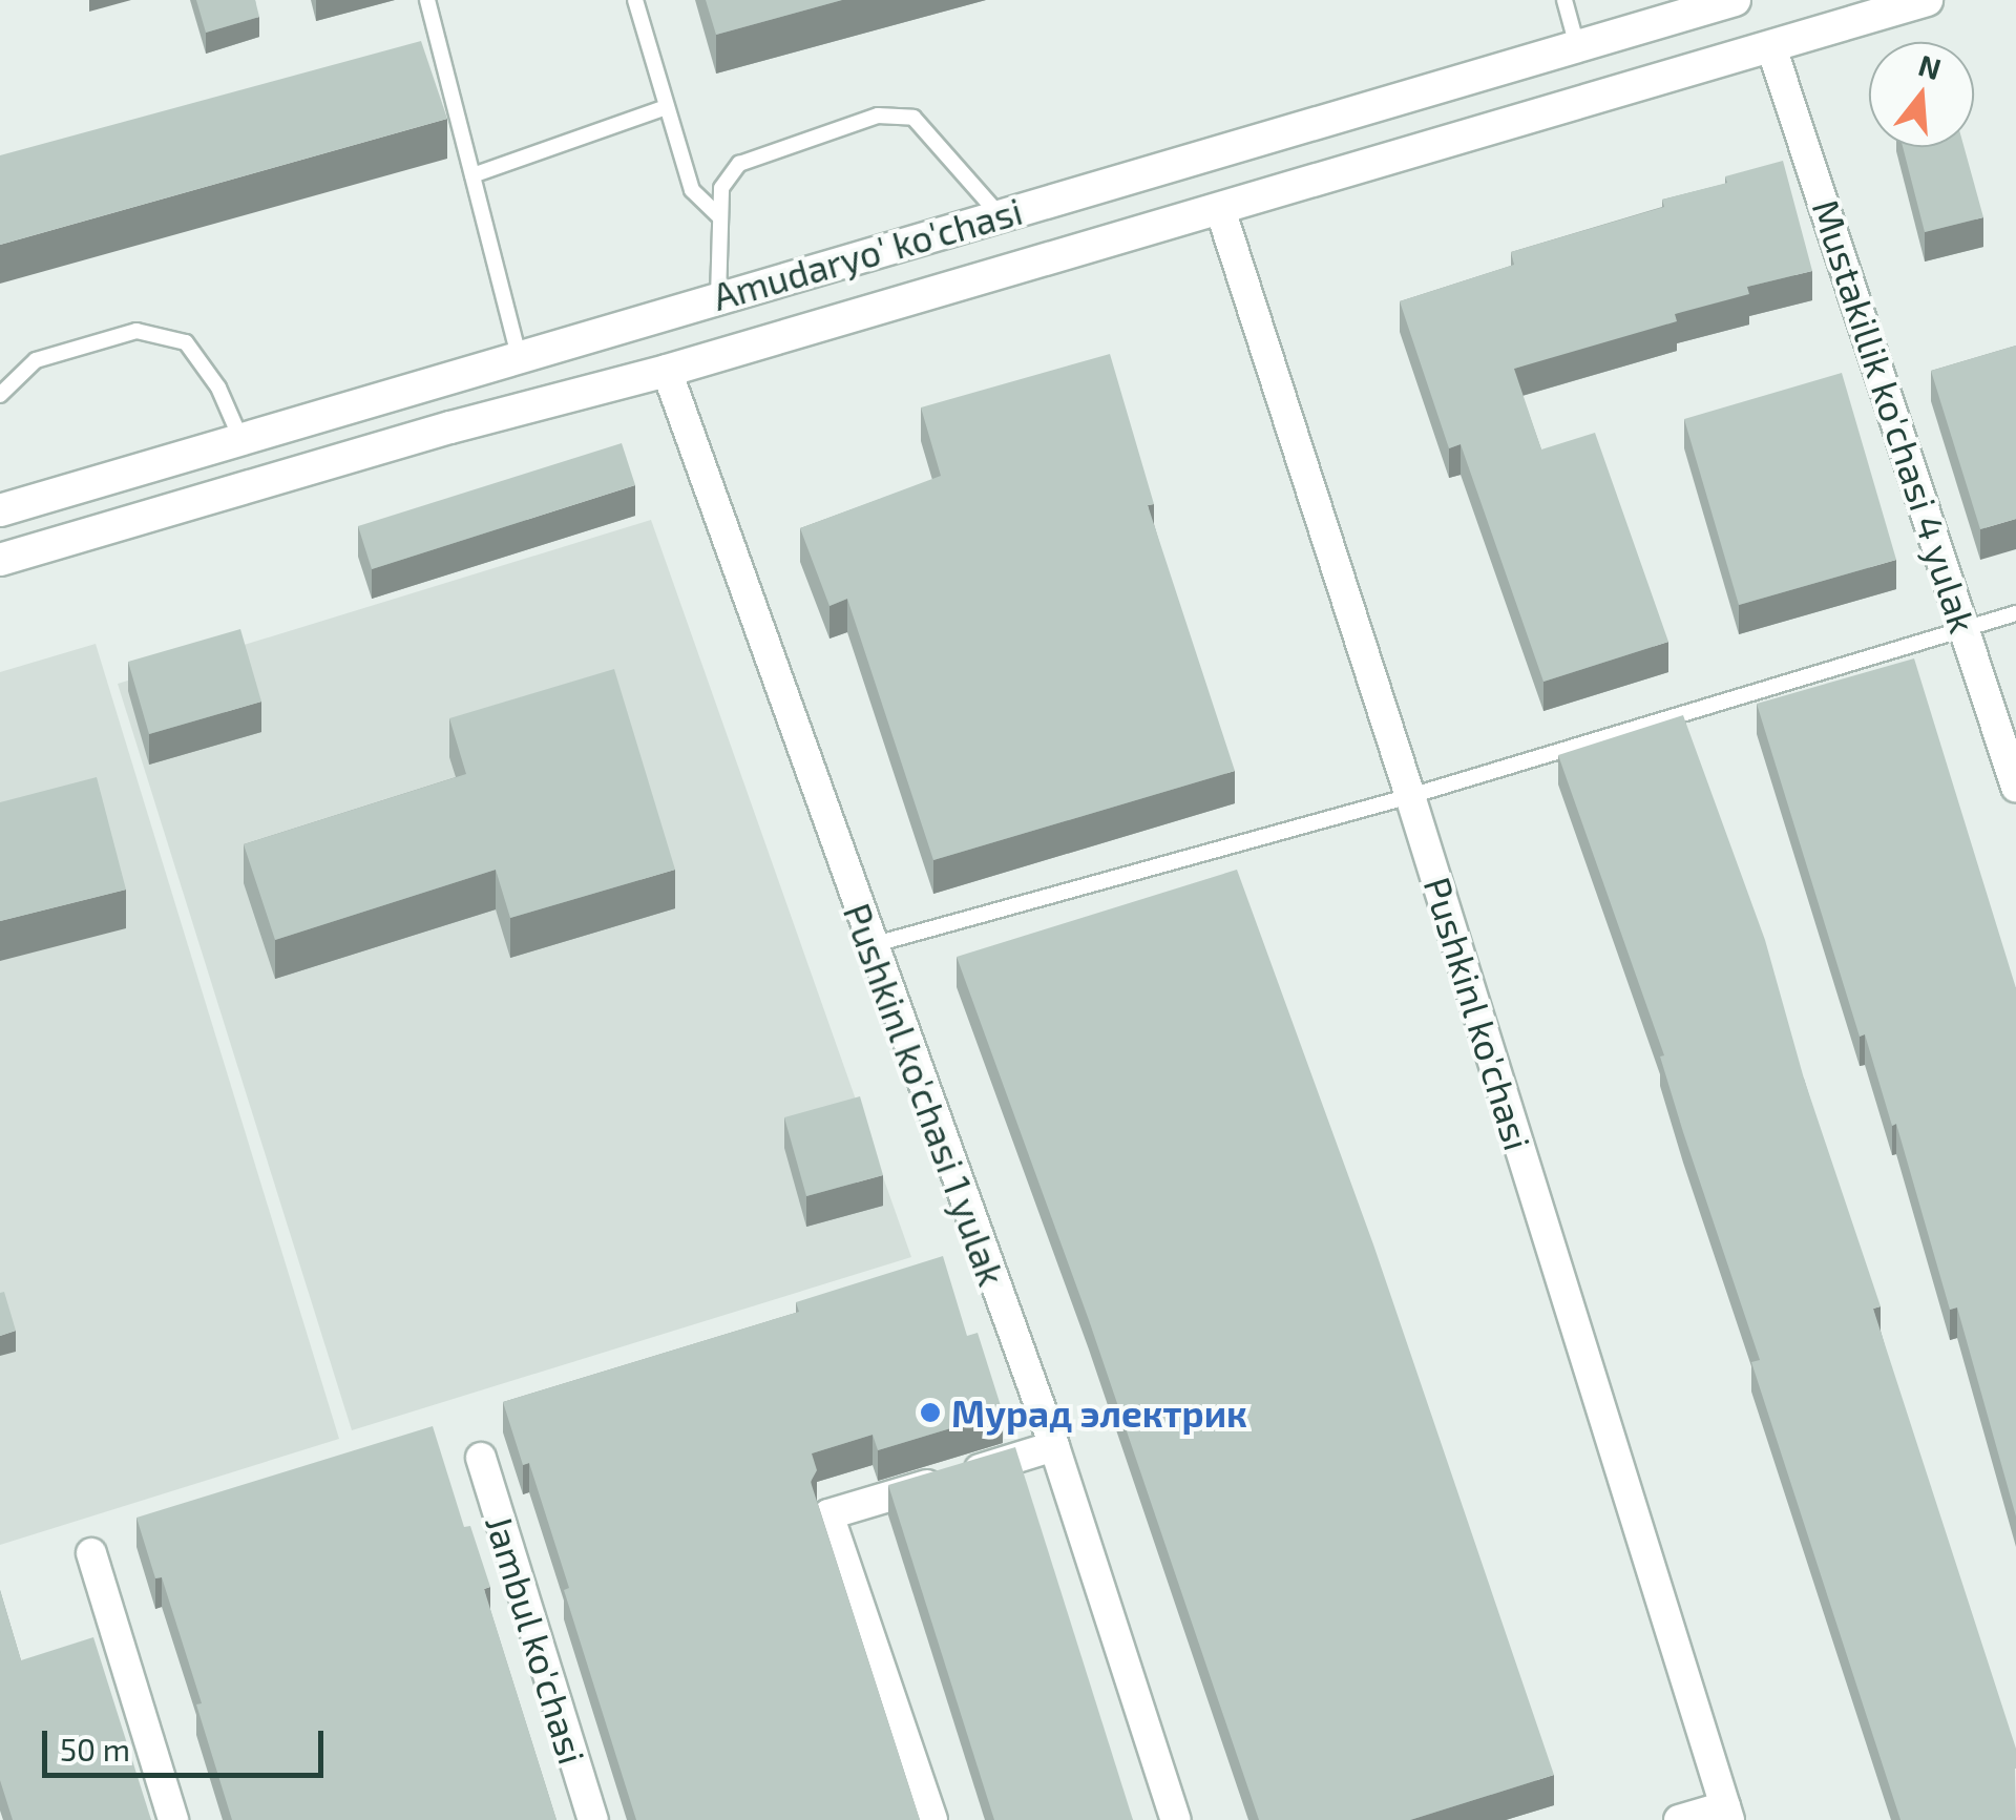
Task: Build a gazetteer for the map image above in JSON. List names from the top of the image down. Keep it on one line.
{"streets":{"street":["Amudaryo' ko'chasi","Mustakillik ko'chasi 4 yulak","Pushkinl ko'chasi","Pushkinl ko'chasi 1 yulak","Jambul ko'chasi"]},"places":["Мурад электрик"],"scale_bar":"50 m","north":"top"}
